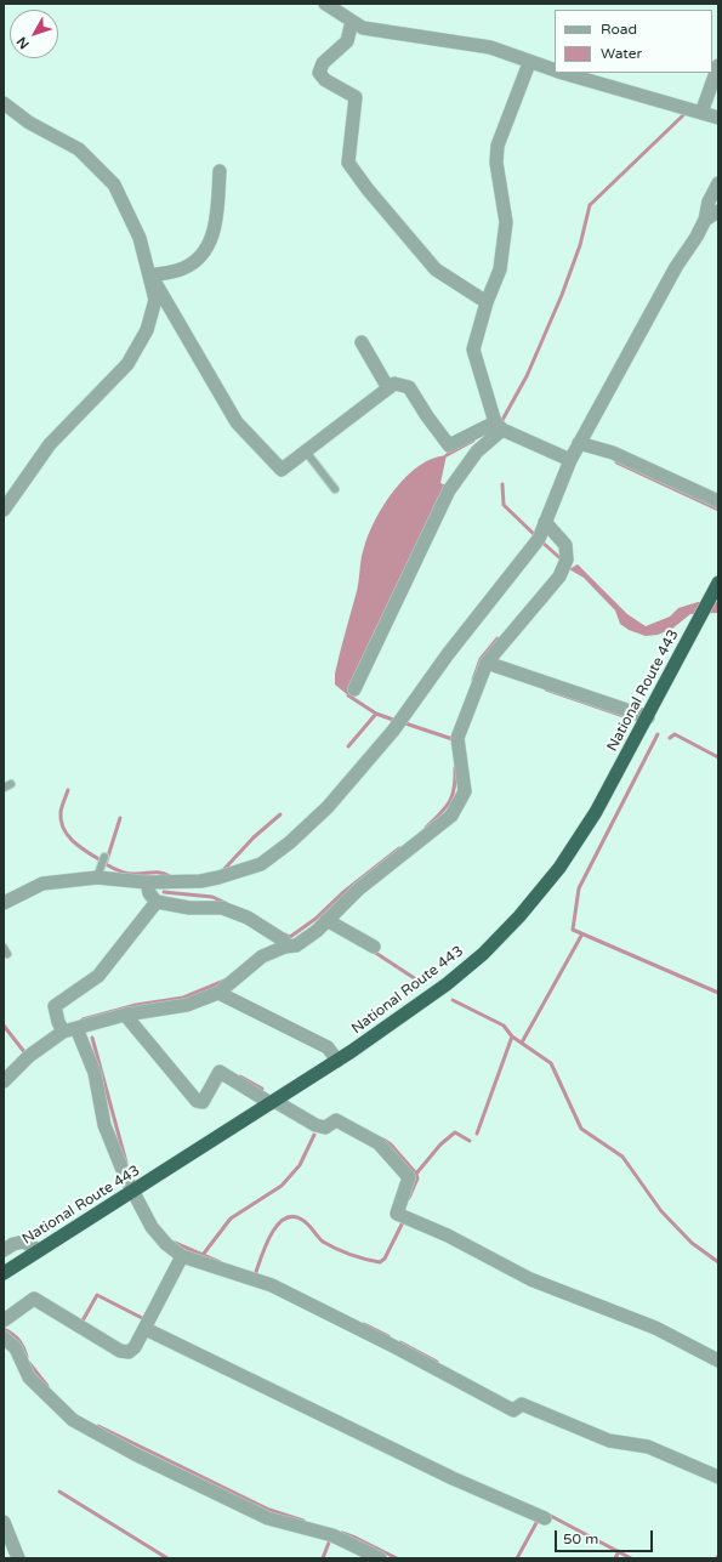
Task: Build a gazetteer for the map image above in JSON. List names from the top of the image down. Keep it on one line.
{"streets":{"highway":["National Route 443"]},"legend":["Road","Water"],"scale_bar":"50 m","north":"bottom left"}
